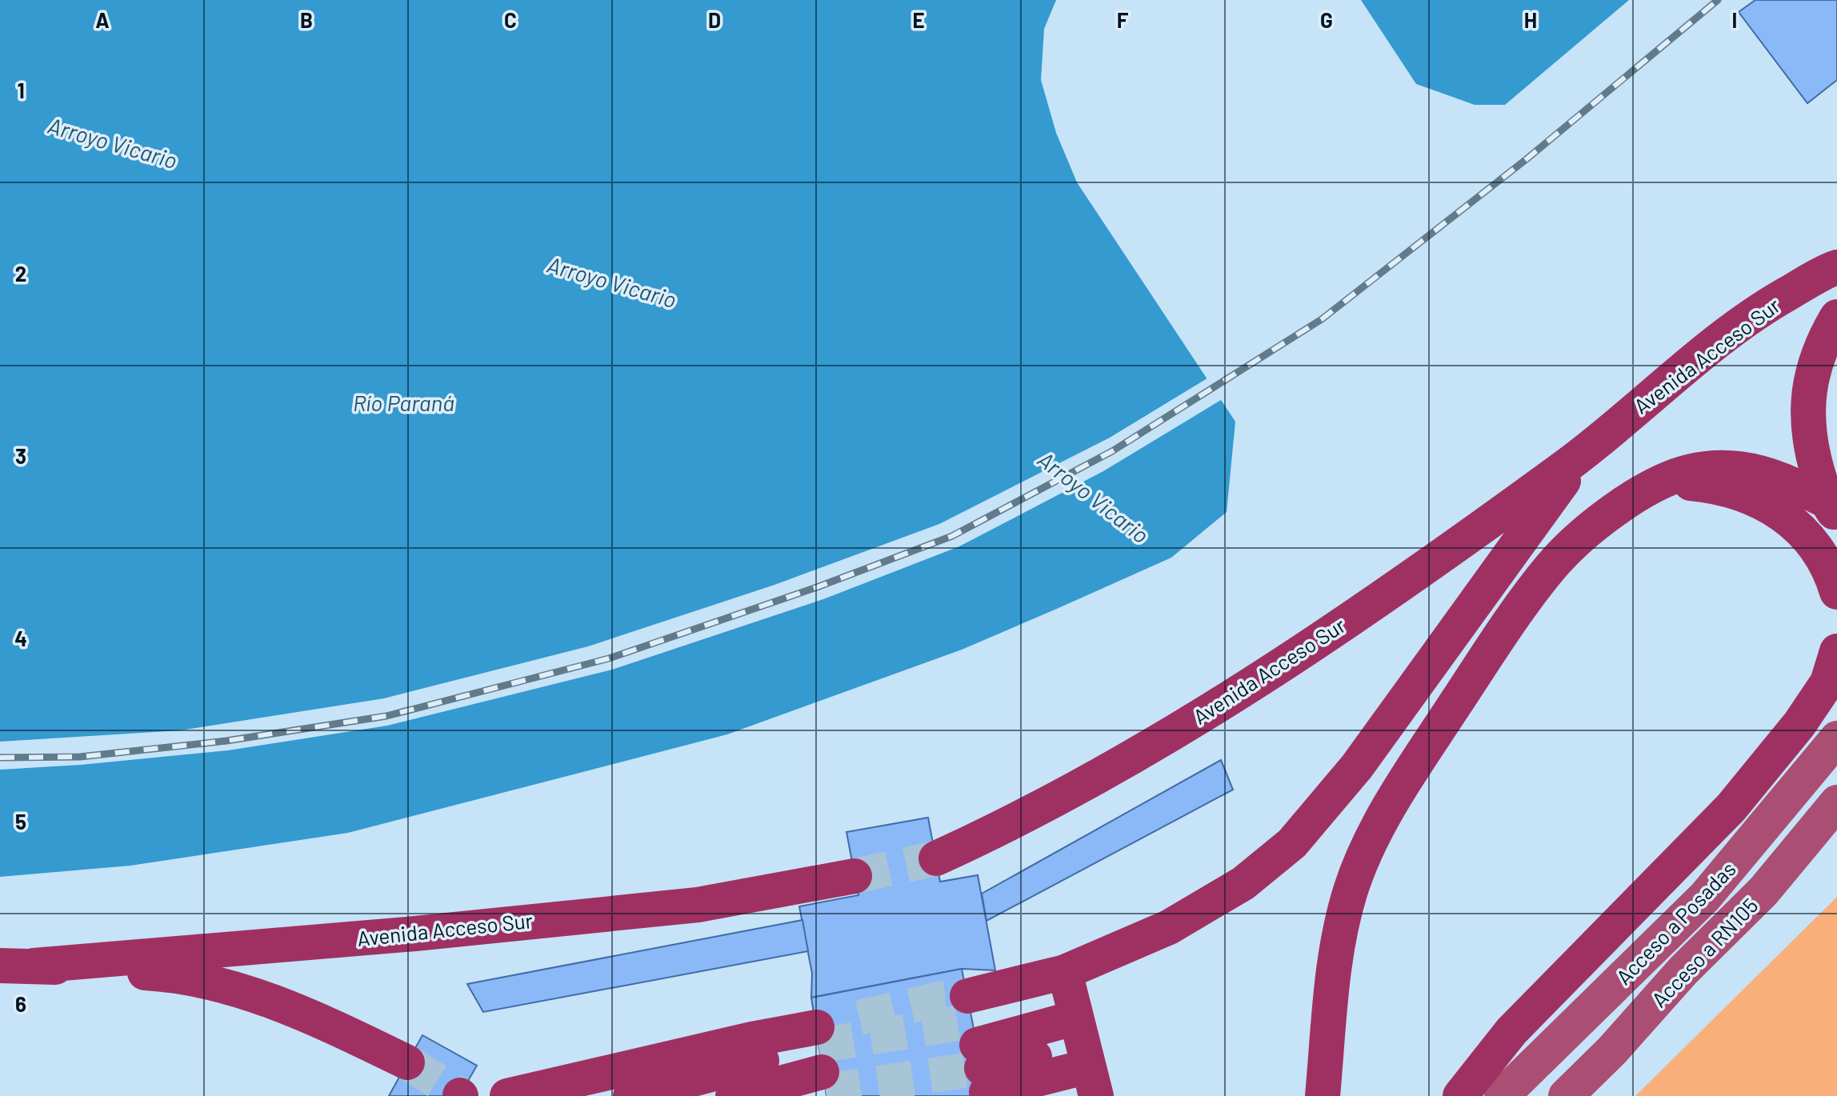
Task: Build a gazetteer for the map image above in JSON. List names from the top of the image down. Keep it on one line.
{"streets":{"highway":["Avenida Acceso Sur"],"main road":["Acceso a Posadas","Acceso a RN105"]},"water":["Arroyo Vicario","Río Paraná"],"grid":{"columns":["A","B","C","D","E","F","G","H","I"],"rows":["1","2","3","4","5","6"]}}
